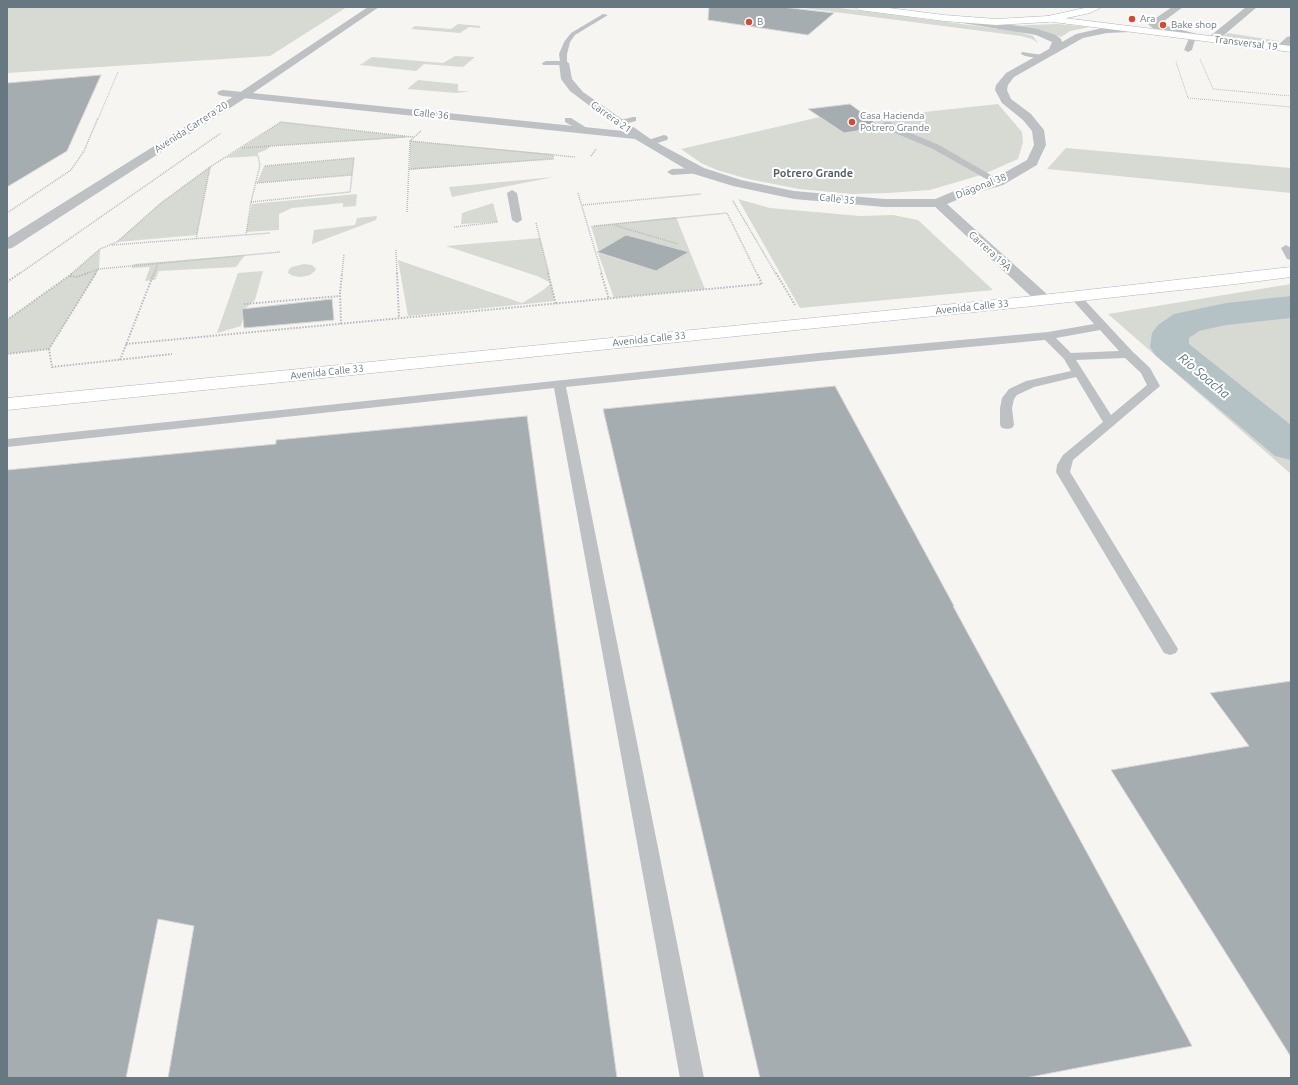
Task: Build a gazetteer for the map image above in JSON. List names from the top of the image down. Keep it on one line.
{"streets":{"main road":["Transversal 19","Avenida Calle 33"],"street":["Calle 36","Carrera 21","Avenida Carrera 20","Diagonal 38","Calle 35","Carrera 19A"]},"crossings":[["Transversal 19","Diagonal 38"],["Calle 36","Carrera 21"],["Calle 36","Avenida Carrera 20"],["Carrera 21","Calle 35"],["Diagonal 38","Calle 35"],["Diagonal 38","Carrera 19A"],["Calle 35","Carrera 19A"],["Carrera 19A","Avenida Calle 33"]],"districts":["Potrero Grande"],"water":["Río Soacha"],"places":["Ara","B","Bake shop","Casa Hacienda Potrero Grande"]}
